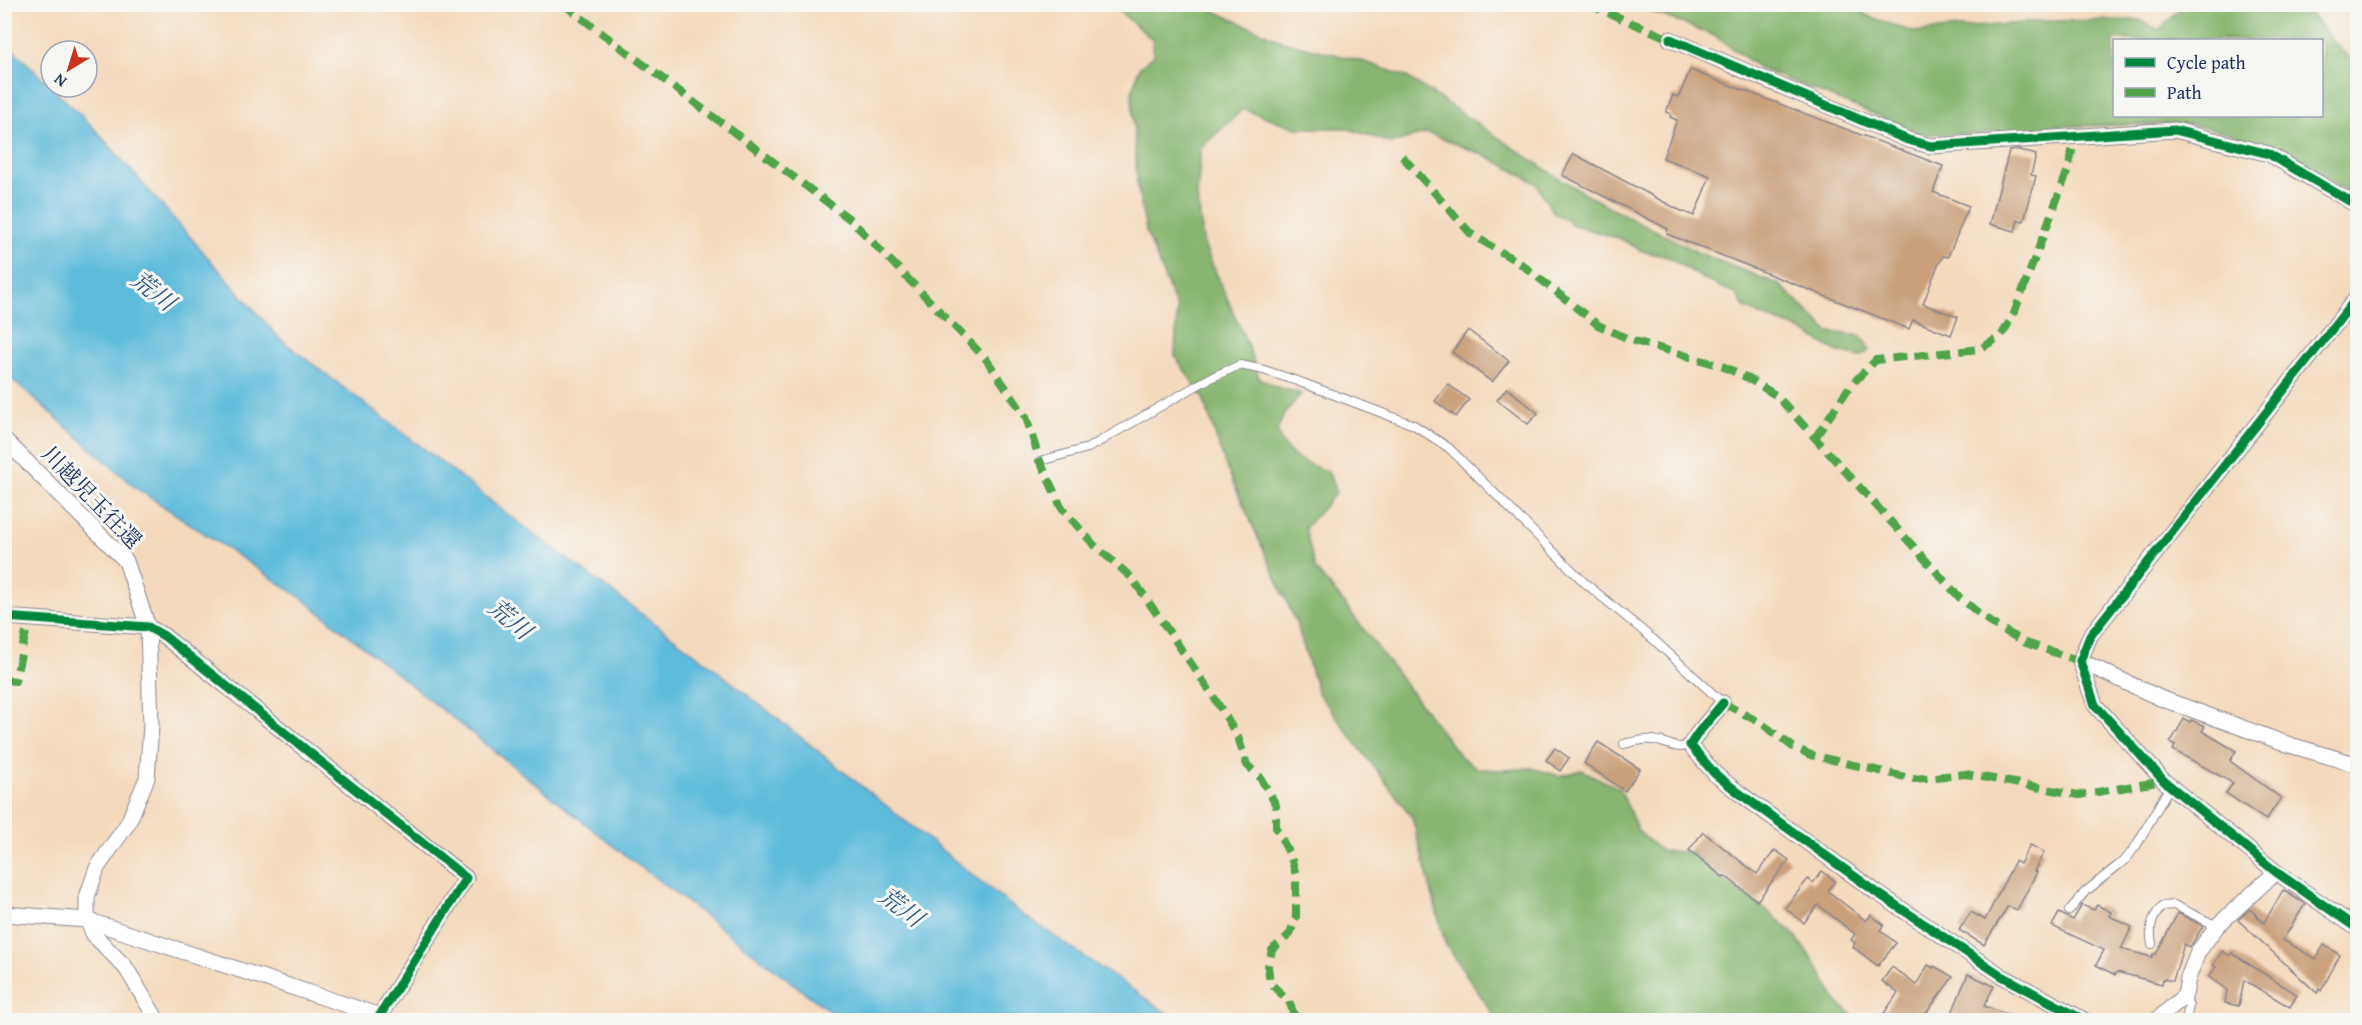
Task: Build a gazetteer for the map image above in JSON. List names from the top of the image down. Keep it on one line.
{"streets":{"street":["川越児玉往還"]},"water":["荒川"],"legend":["Cycle path","Path"],"north":"bottom left"}
